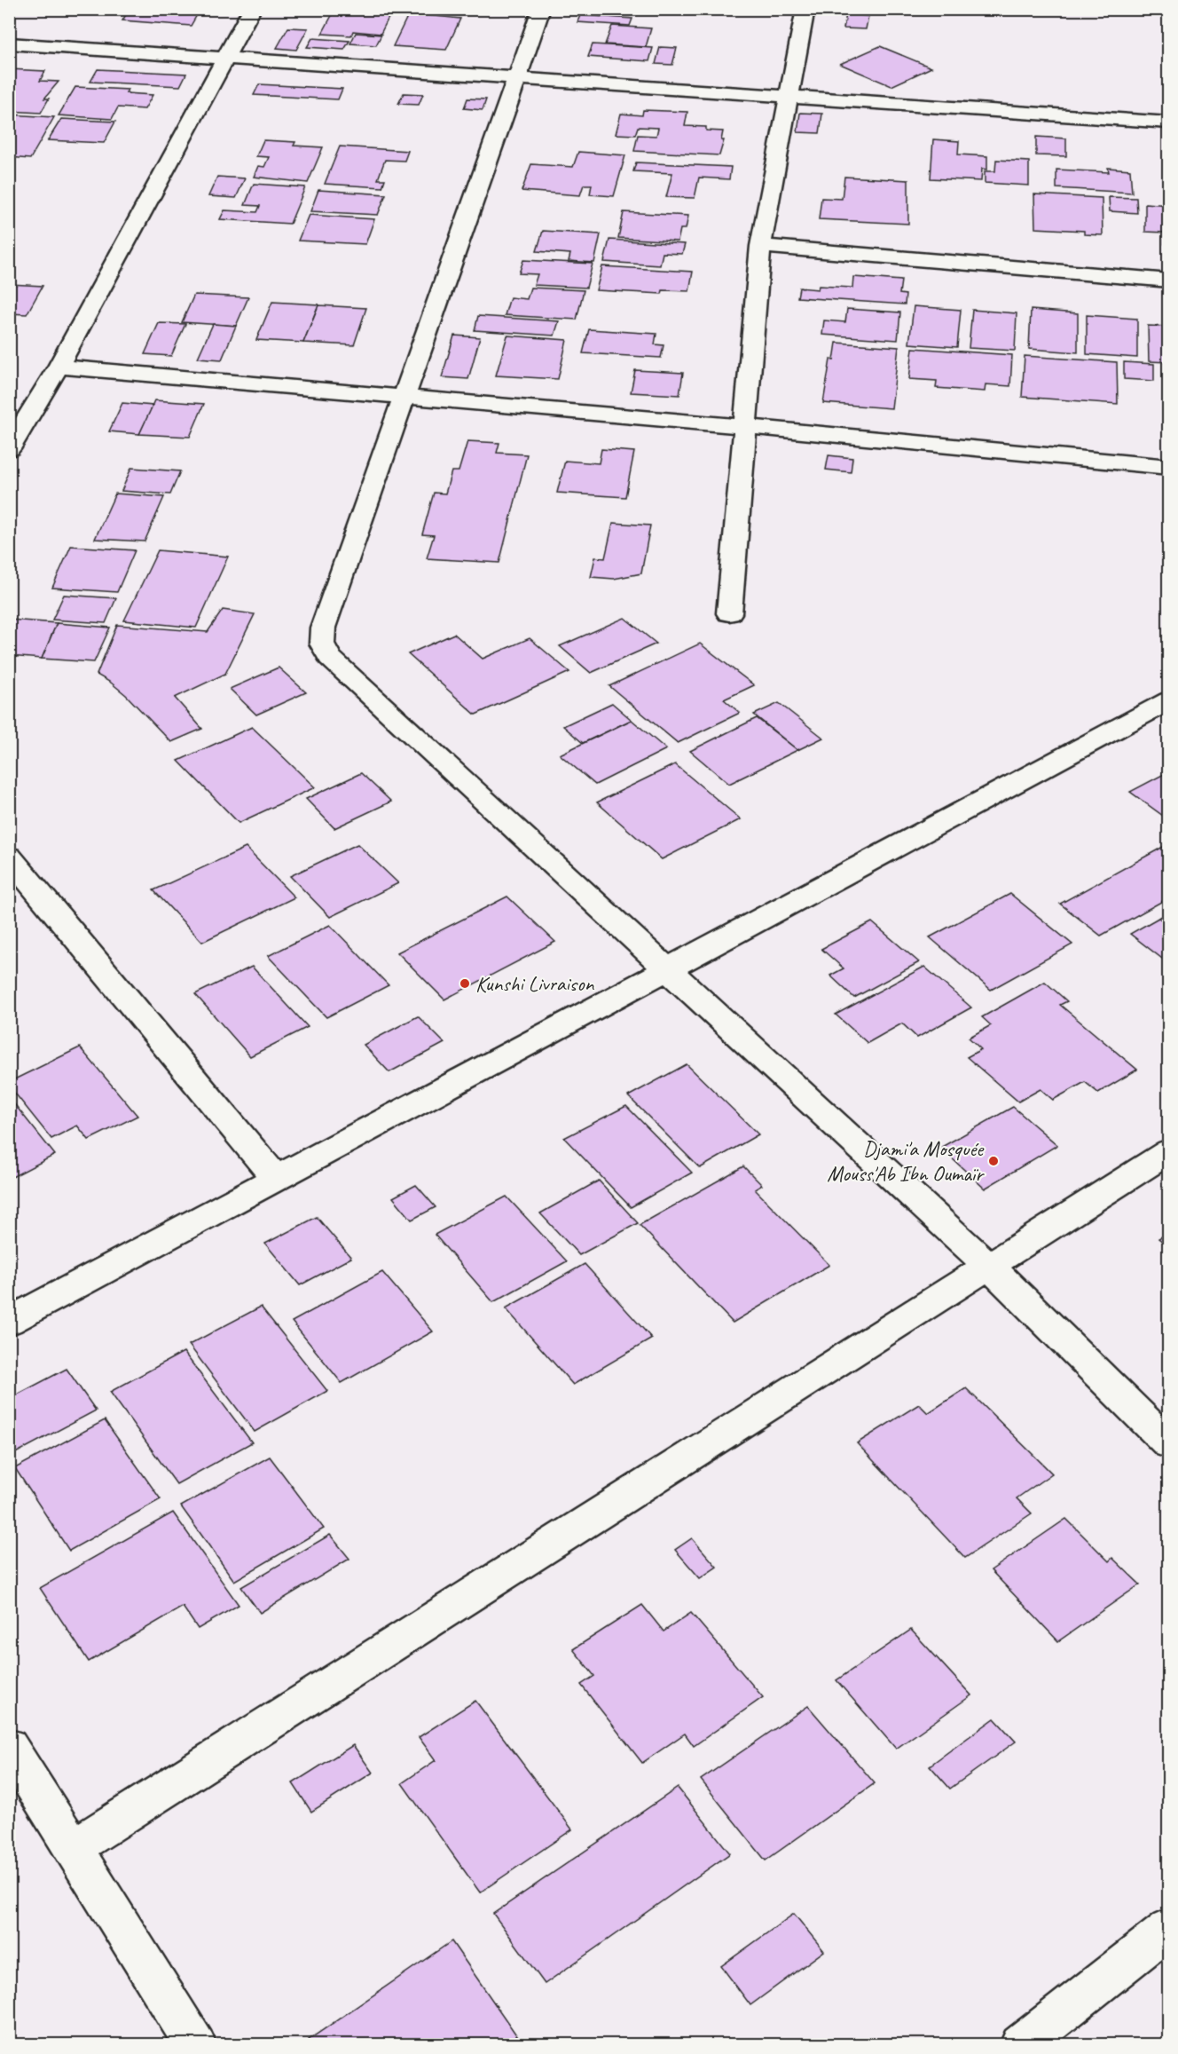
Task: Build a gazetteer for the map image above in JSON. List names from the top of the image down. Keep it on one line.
{"places":["Kunshi Livraison","Djami'a Mosquée Mouss'Ab Ibn Oumaïr"]}
